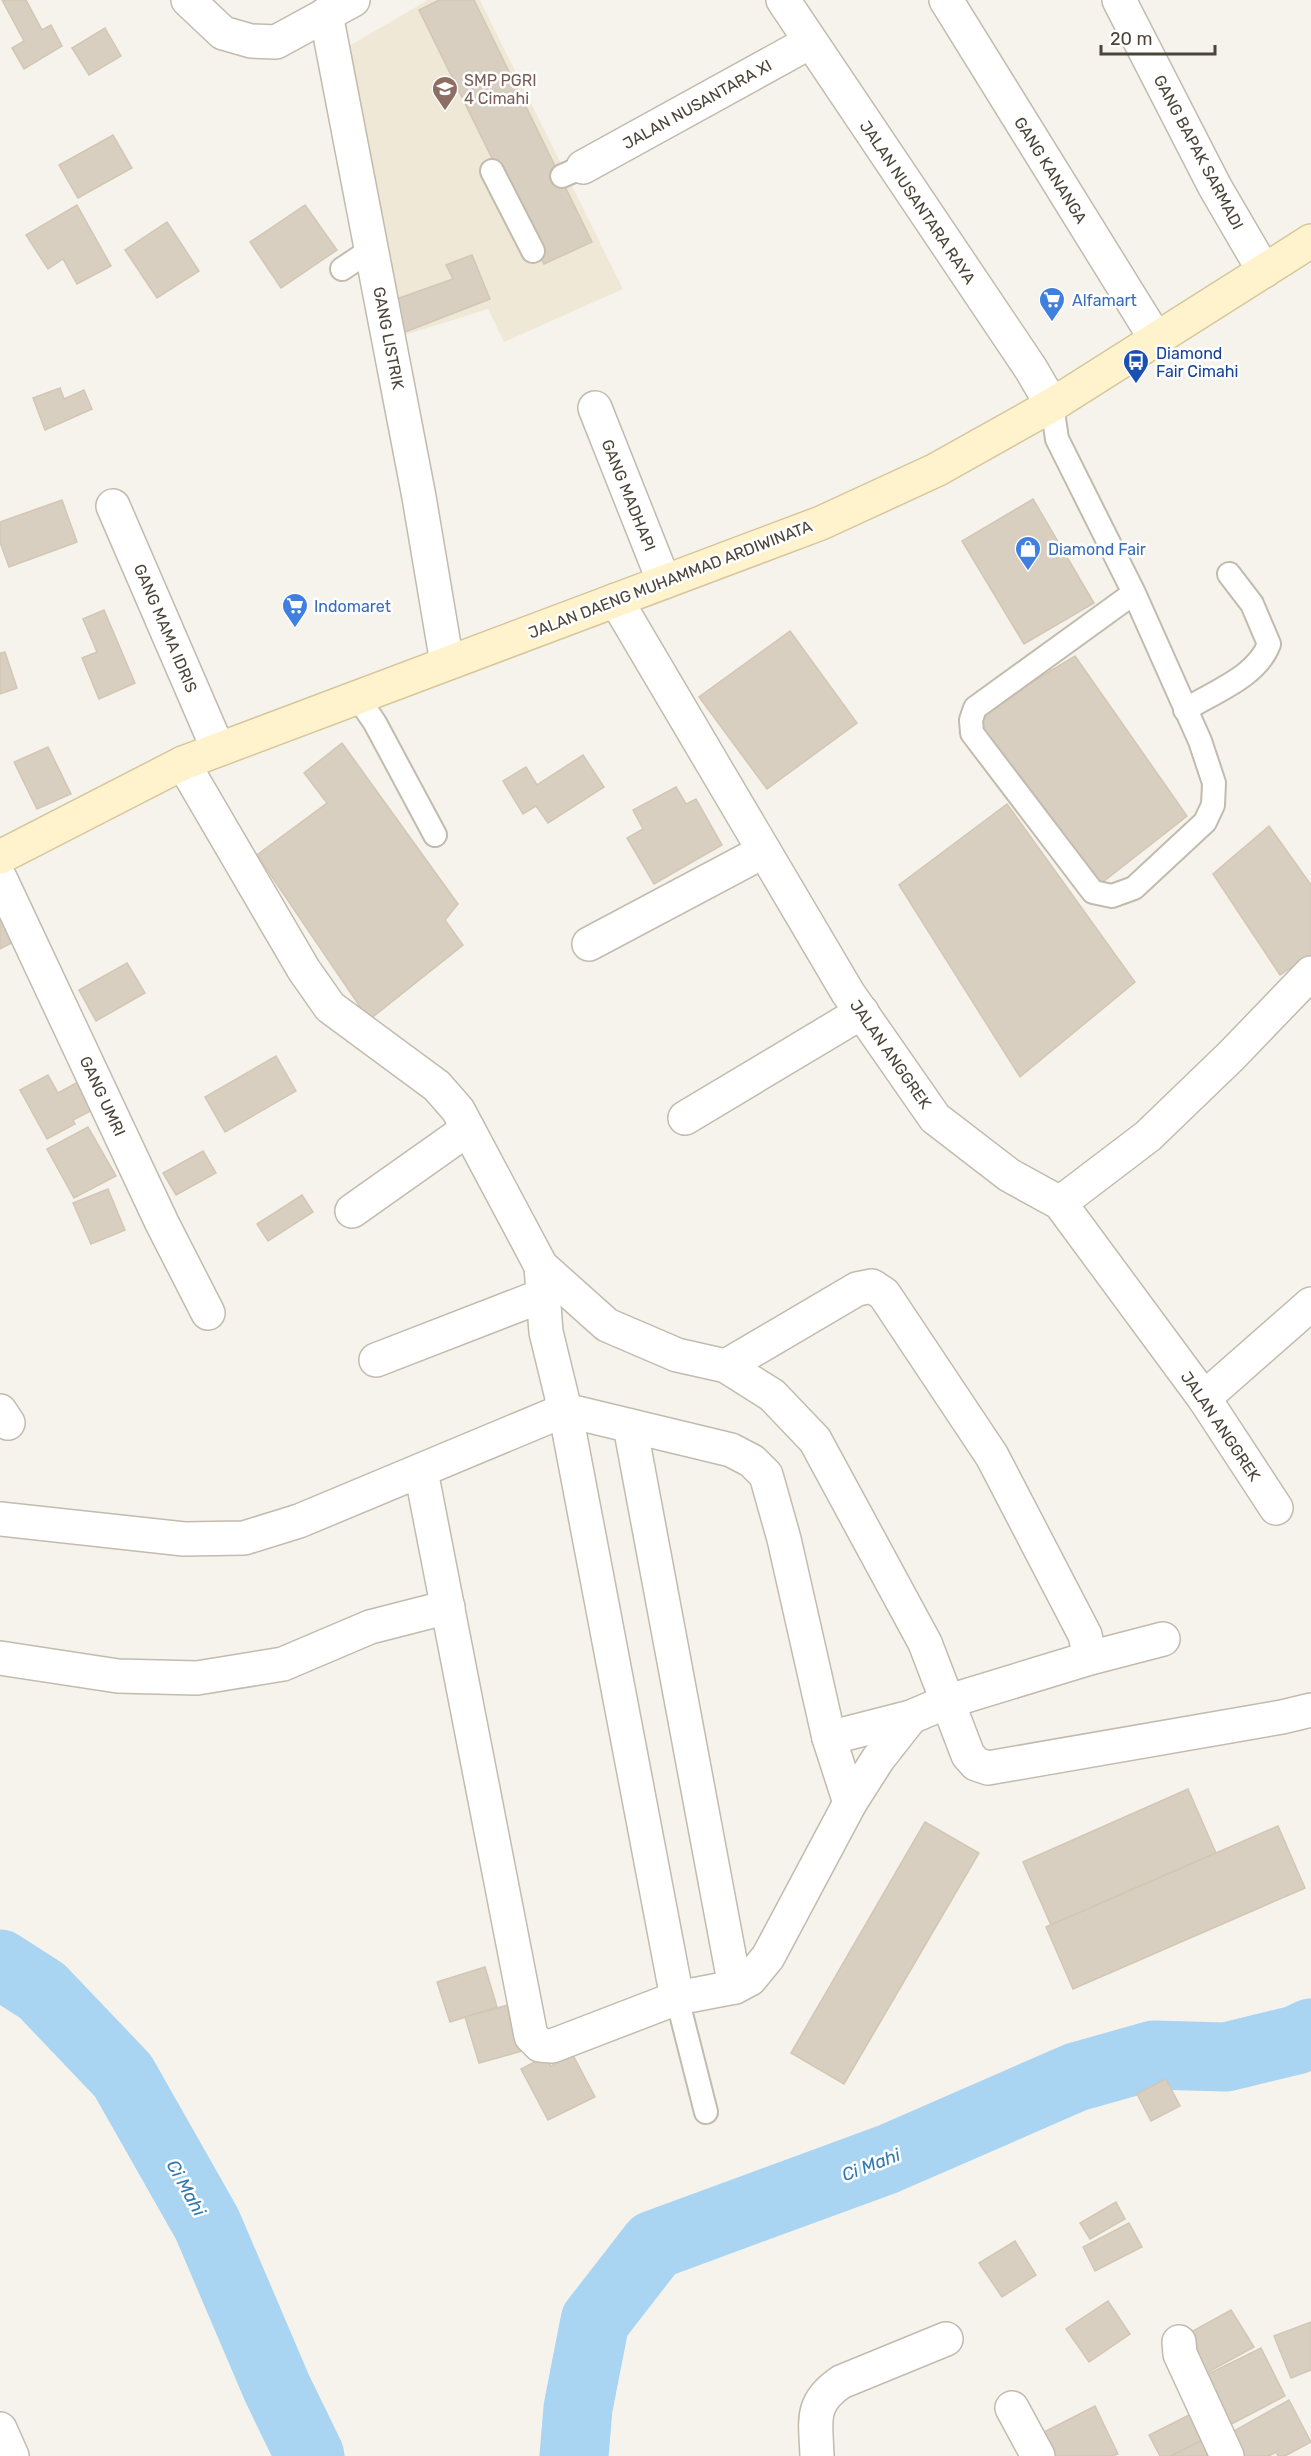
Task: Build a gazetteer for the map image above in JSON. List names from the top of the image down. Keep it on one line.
{"streets":{"main road":["JALAN DAENG MUHAMMAD ARDIWINATA"],"street":["JALAN NUSANTARA XI","GANG BAPAK SARMADI","GANG KANANGA","JALAN NUSANTARA RAYA","GANG LISTRIK","GANG MADHAPI","GANG MAMA IDRIS","JALAN ANGGREK","GANG UMRI"]},"crossings":[["JALAN NUSANTARA XI","JALAN NUSANTARA RAYA"],["GANG BAPAK SARMADI","JALAN DAENG MUHAMMAD ARDIWINATA"],["GANG KANANGA","JALAN DAENG MUHAMMAD ARDIWINATA"],["JALAN NUSANTARA RAYA","JALAN DAENG MUHAMMAD ARDIWINATA"],["GANG LISTRIK","JALAN DAENG MUHAMMAD ARDIWINATA"],["GANG MADHAPI","JALAN DAENG MUHAMMAD ARDIWINATA"],["JALAN DAENG MUHAMMAD ARDIWINATA","GANG MAMA IDRIS"],["JALAN DAENG MUHAMMAD ARDIWINATA","JALAN ANGGREK"]],"water":["Ci Mahi"],"places":{"school or university":["SMP PGRI 4 Cimahi"],"supermarket":["Alfamart","Indomaret"],"bus stop":["Diamond Fair Cimahi"],"shop":["Diamond Fair"]},"scale_bar":"20 m"}
